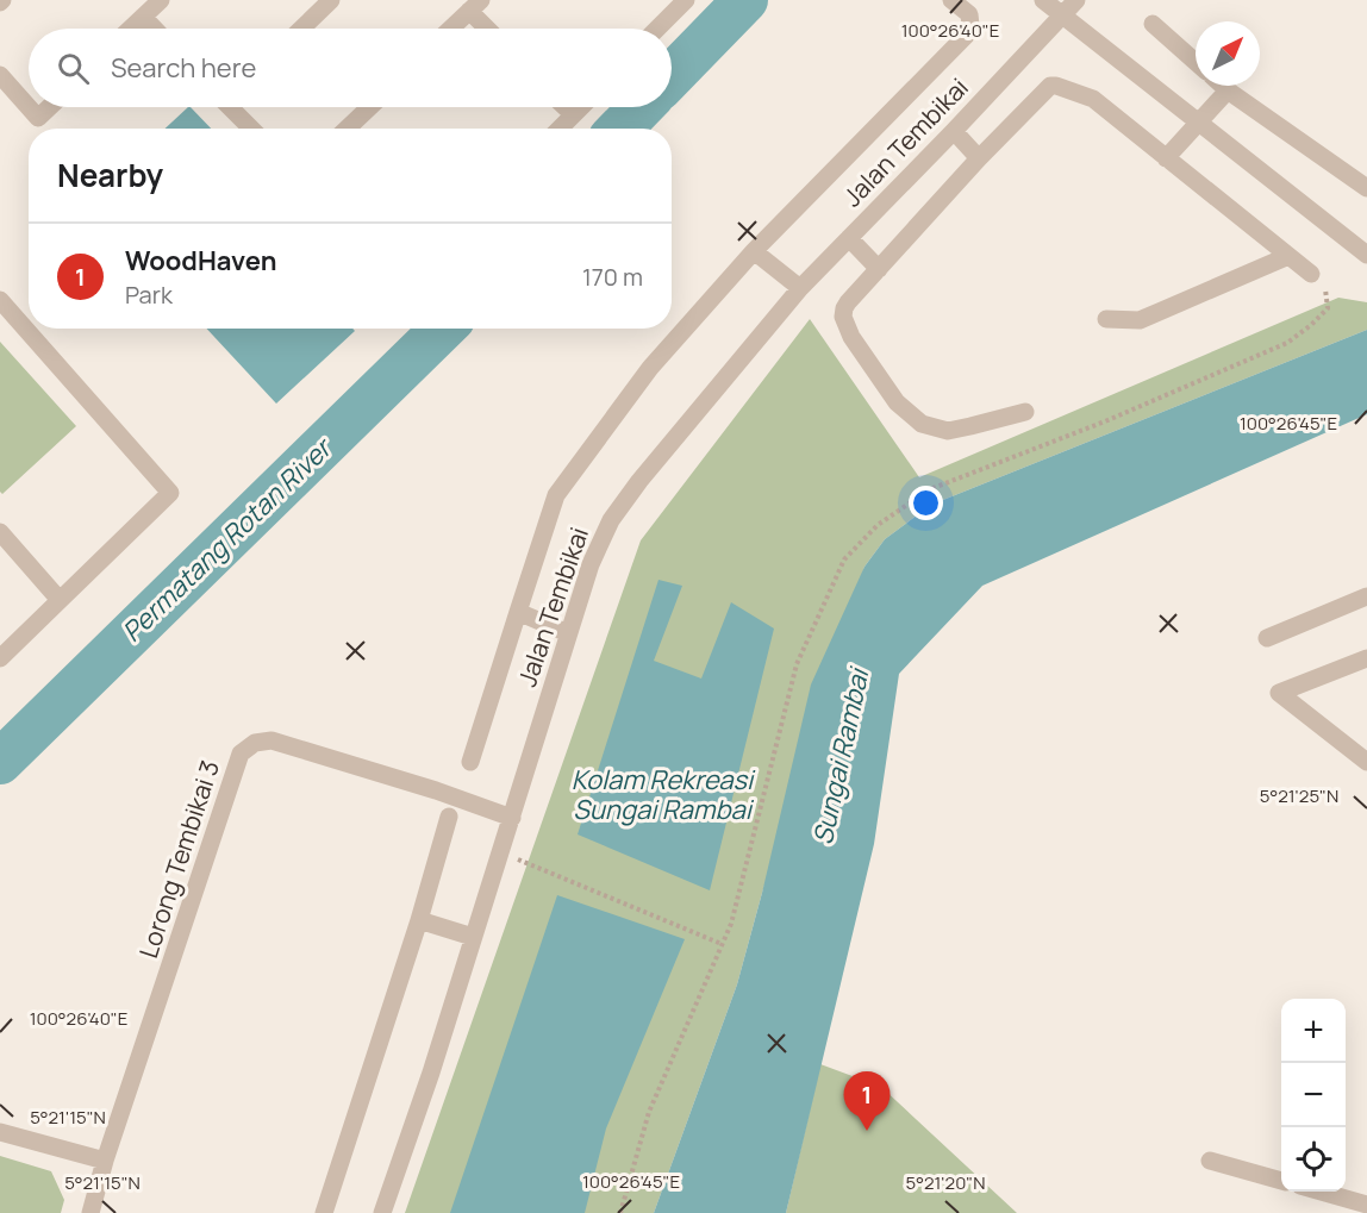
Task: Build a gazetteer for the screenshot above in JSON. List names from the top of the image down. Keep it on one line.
{"streets":{"street":["Jalan Tembikai","Lorong Tembikai 3"]},"crossings":[["Jalan Tembikai","Lorong Tembikai 3"]],"water":["Permatang Rotan River","Sungai Rambai","Kolam Rekreasi Sungai Rambai"],"north":"top right","page":{"search":"Search here","heading":"Nearby","list":[{"mark":"1","name":"WoodHaven","note":"Park","value":"170 m"}],"map_buttons":["+","−"],"pins":"1"},"coordinates":["100°26'40\"E","100°26'45\"E","5°21'25\"N","5°21'15\"N","5°21'20\"N"]}
